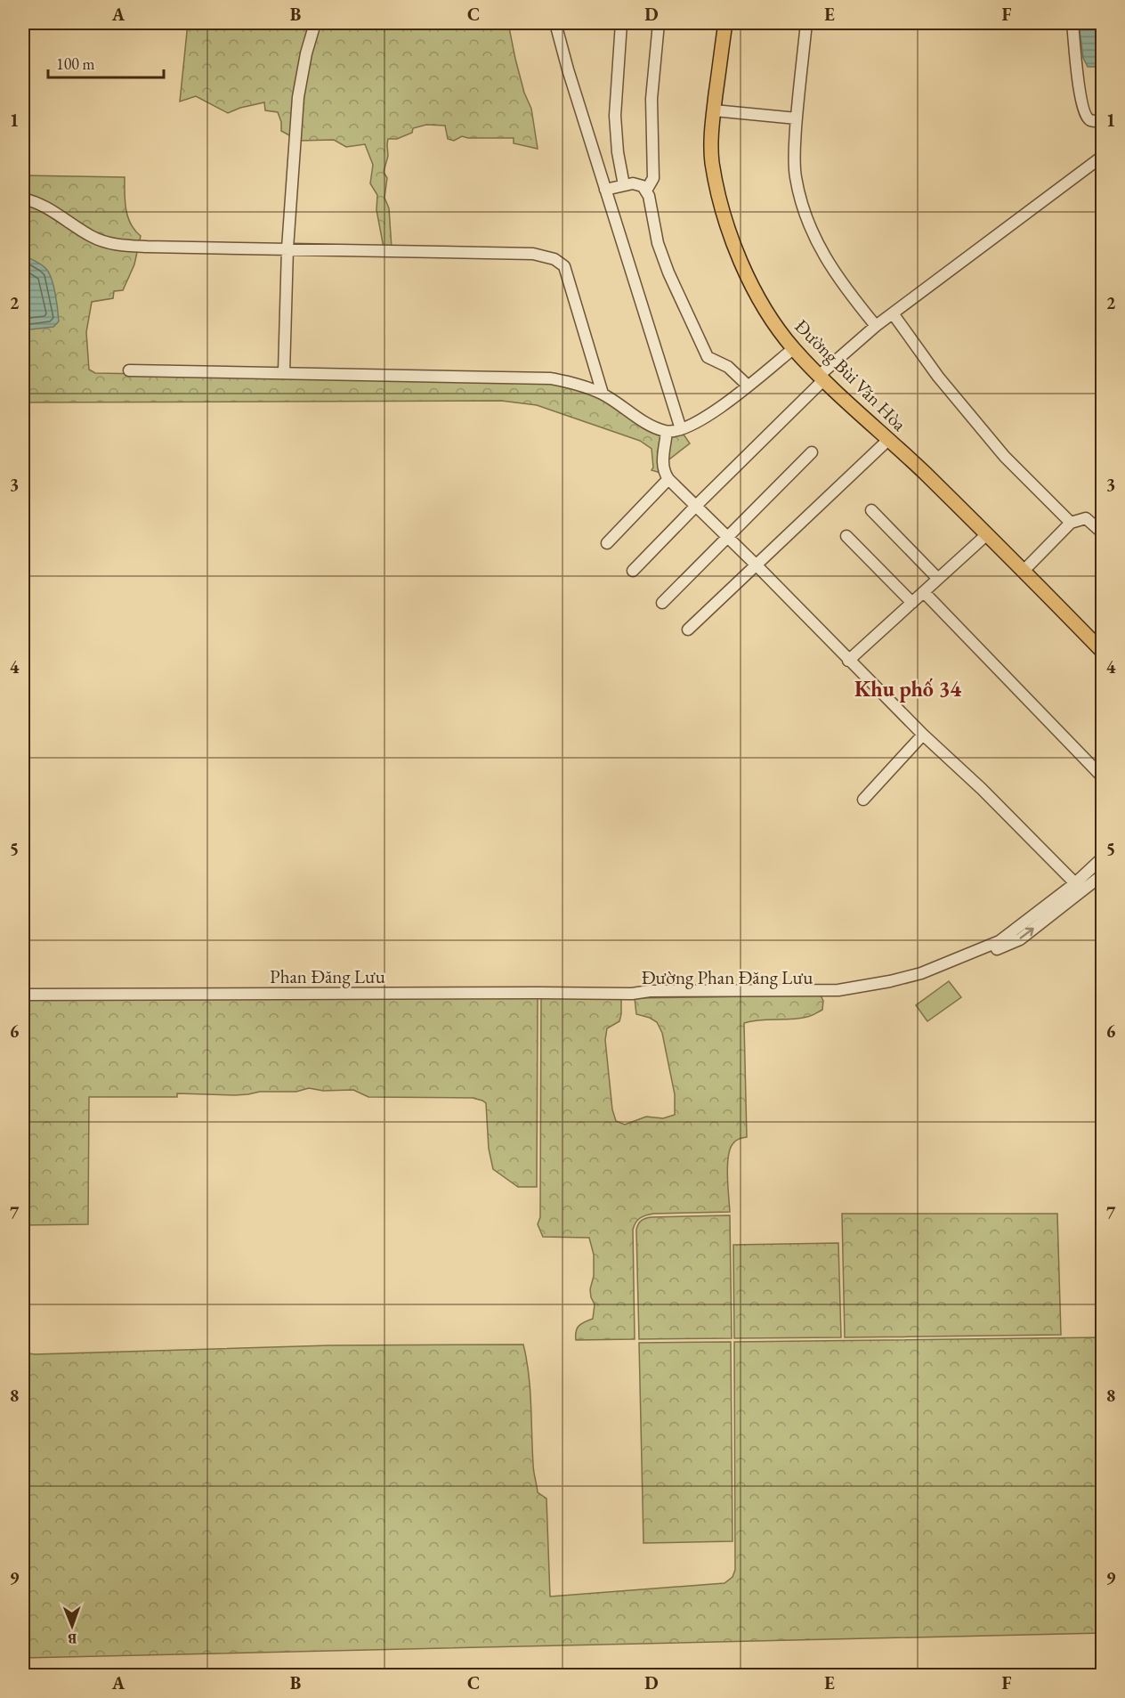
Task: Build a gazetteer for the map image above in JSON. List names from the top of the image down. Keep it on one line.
{"streets":{"main road":["Đường Bùi Văn Hòa"],"street":["Phan Đăng Lưu","Đường Phan Đăng Lưu"]},"crossings":[["Phan Đăng Lưu","Đường Phan Đăng Lưu"]],"districts":["Khu phố 34"],"scale_bar":"100 m","north":"bottom","grid":{"columns":["A","B","C","D","E","F"],"rows":["1","2","3","4","5","6","7","8","9"]}}
